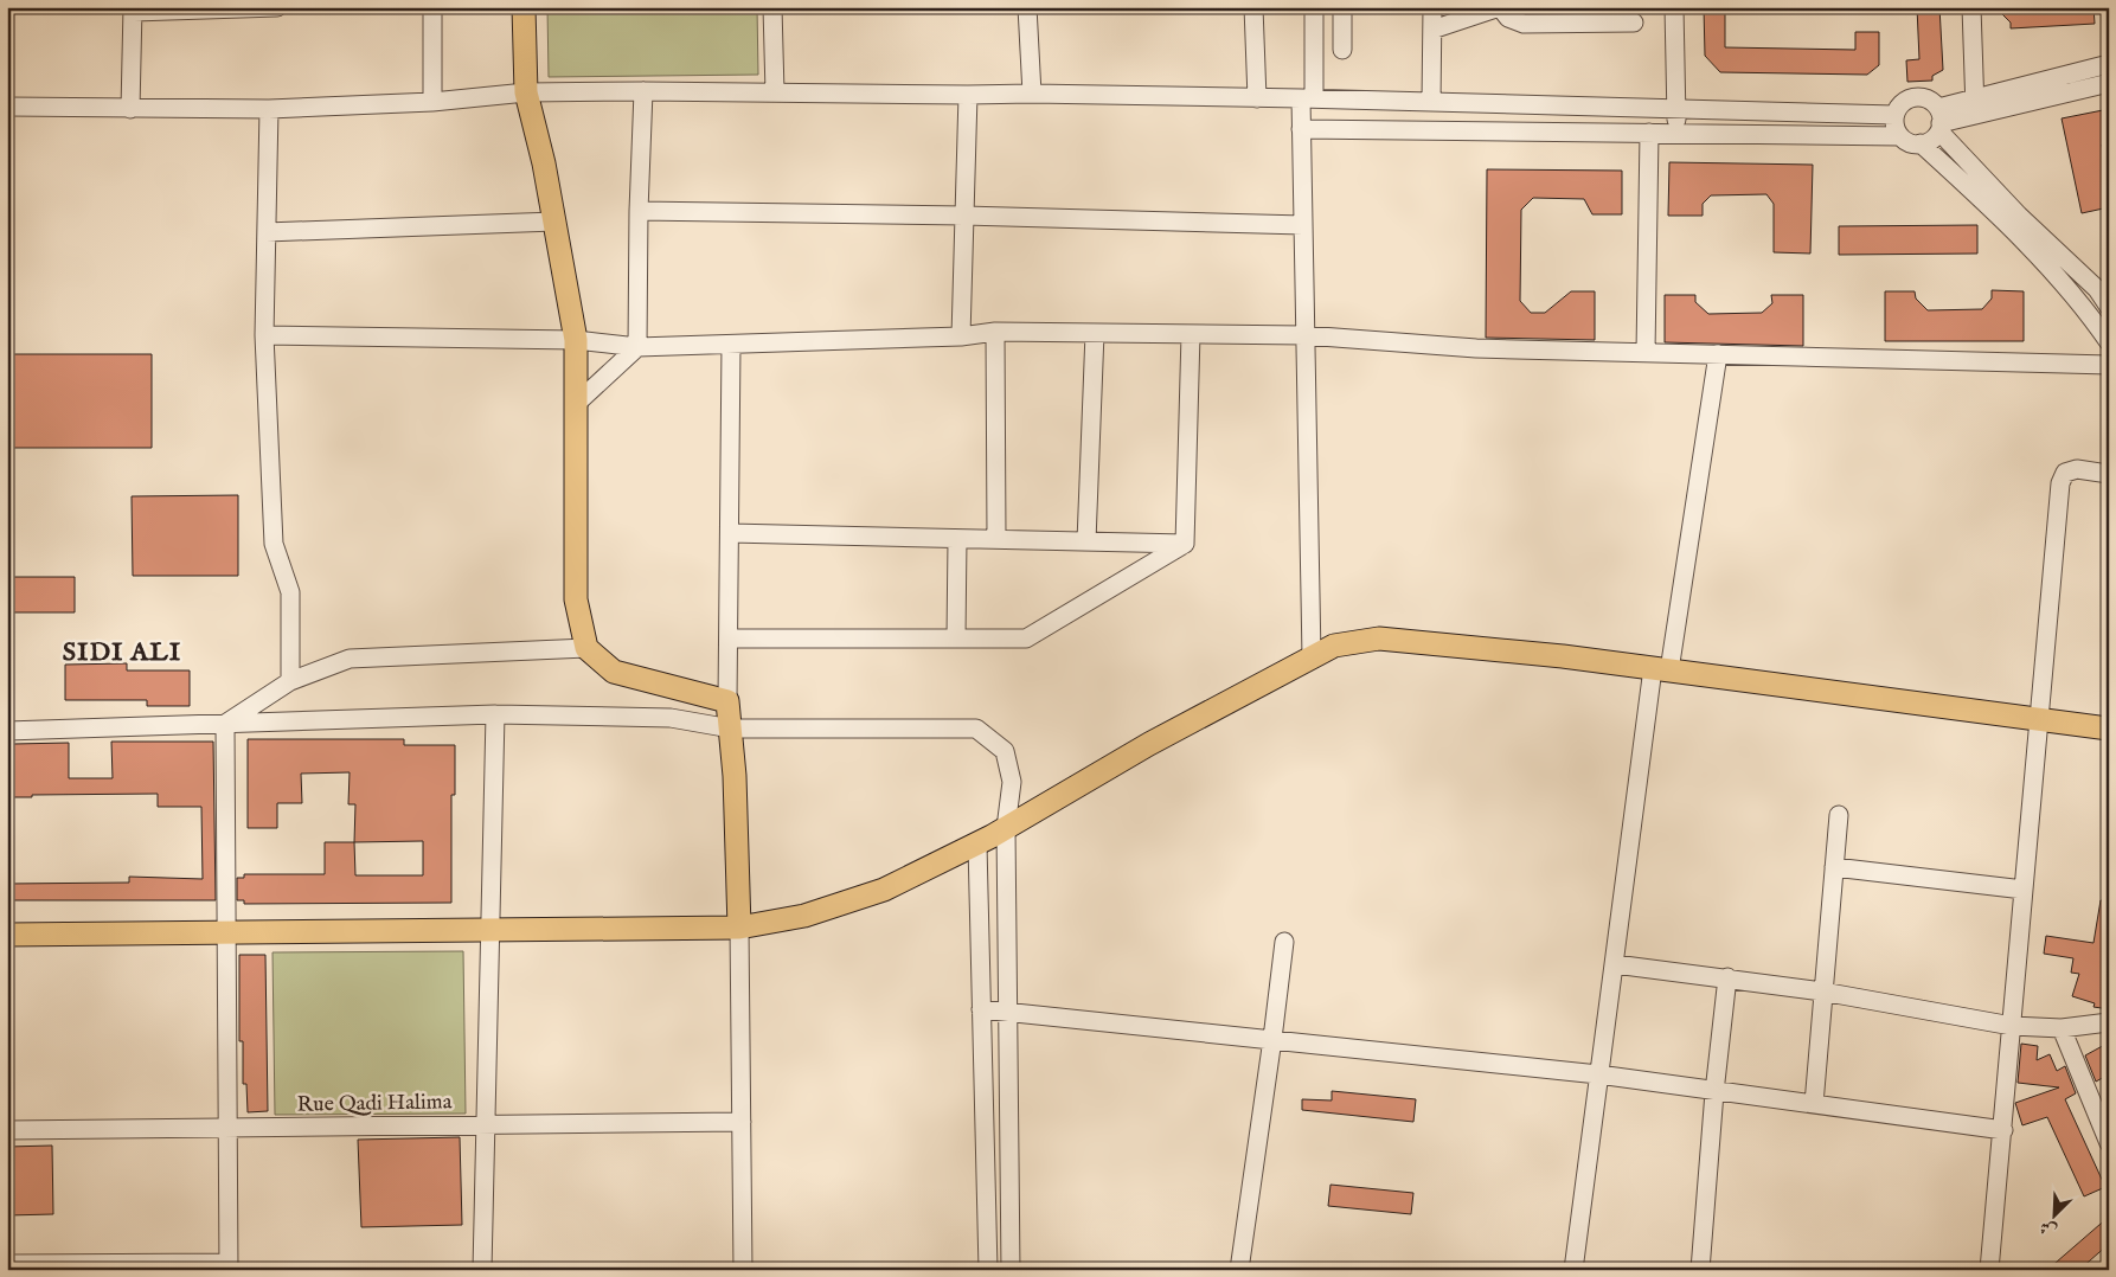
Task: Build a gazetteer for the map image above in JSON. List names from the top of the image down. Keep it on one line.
{"streets":{"street":["Rue Qadi Halima"]},"districts":["SIDI ALI"],"north":"bottom left"}
